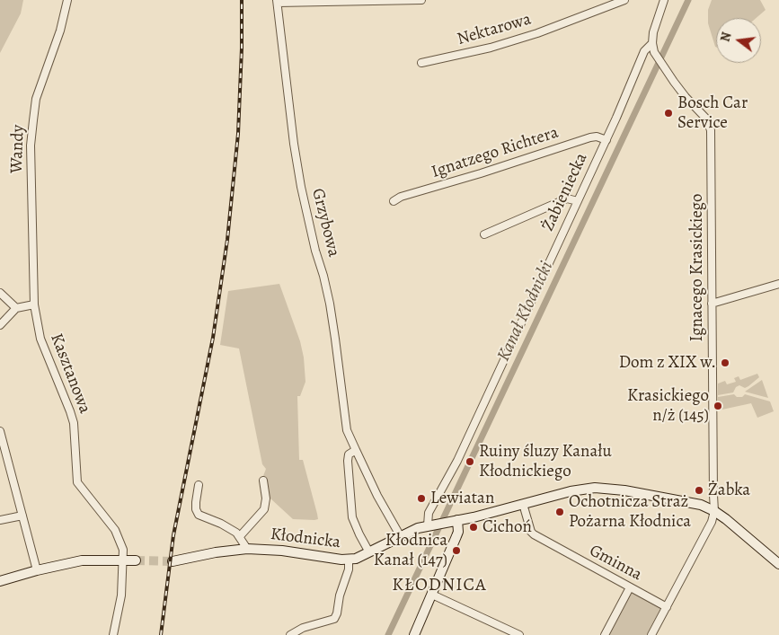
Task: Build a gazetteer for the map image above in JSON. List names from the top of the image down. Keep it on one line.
{"streets":{"main road":["Kłodnicka"],"street":["Nektarowa","Wandy","Ignatzego Richtera","Żabieniecka","Grzybowa","Ignacego Krasickiego","Kasztanowa","Gminna"]},"crossings":[["Wandy","Kasztanowa"],["Ignatzego Richtera","Żabieniecka"],["Żabieniecka","Ignacego Krasickiego"],["Żabieniecka","Kłodnicka"],["Grzybowa","Kłodnicka"],["Ignacego Krasickiego","Kłodnicka"],["Kłodnicka","Gminna"]],"districts":["KŁODNICA"],"water":["Kanał Kłodnicki"],"places":["Bosch Car Service","Dom z XIX w.","Krasickiego n/ż (145)","Ruiny śluzy Kanału Kłodnickiego","Żabka","Lewiatan","Ochotnicza Straż Pożarna Kłodnica","Cichoń","Kłodnica Kanał (147)"],"north":"left"}
